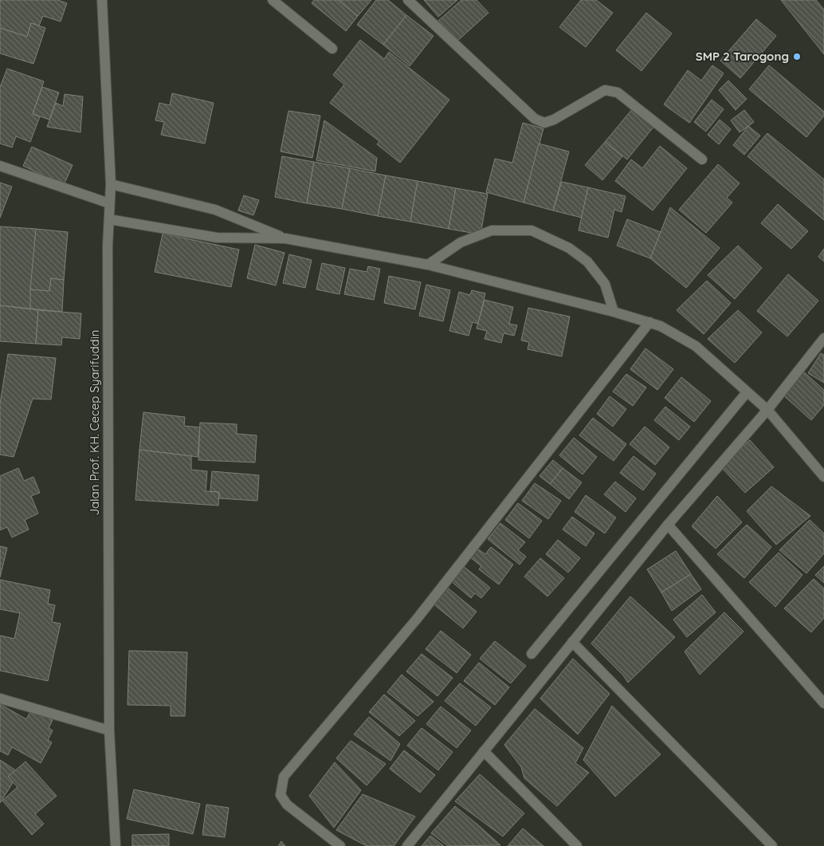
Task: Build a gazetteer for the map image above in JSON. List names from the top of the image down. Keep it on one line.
{"streets":{"street":["Jalan Prof. KH. Cecep Syarifuddin"]},"places":["SMP 2 Tarogong"]}
